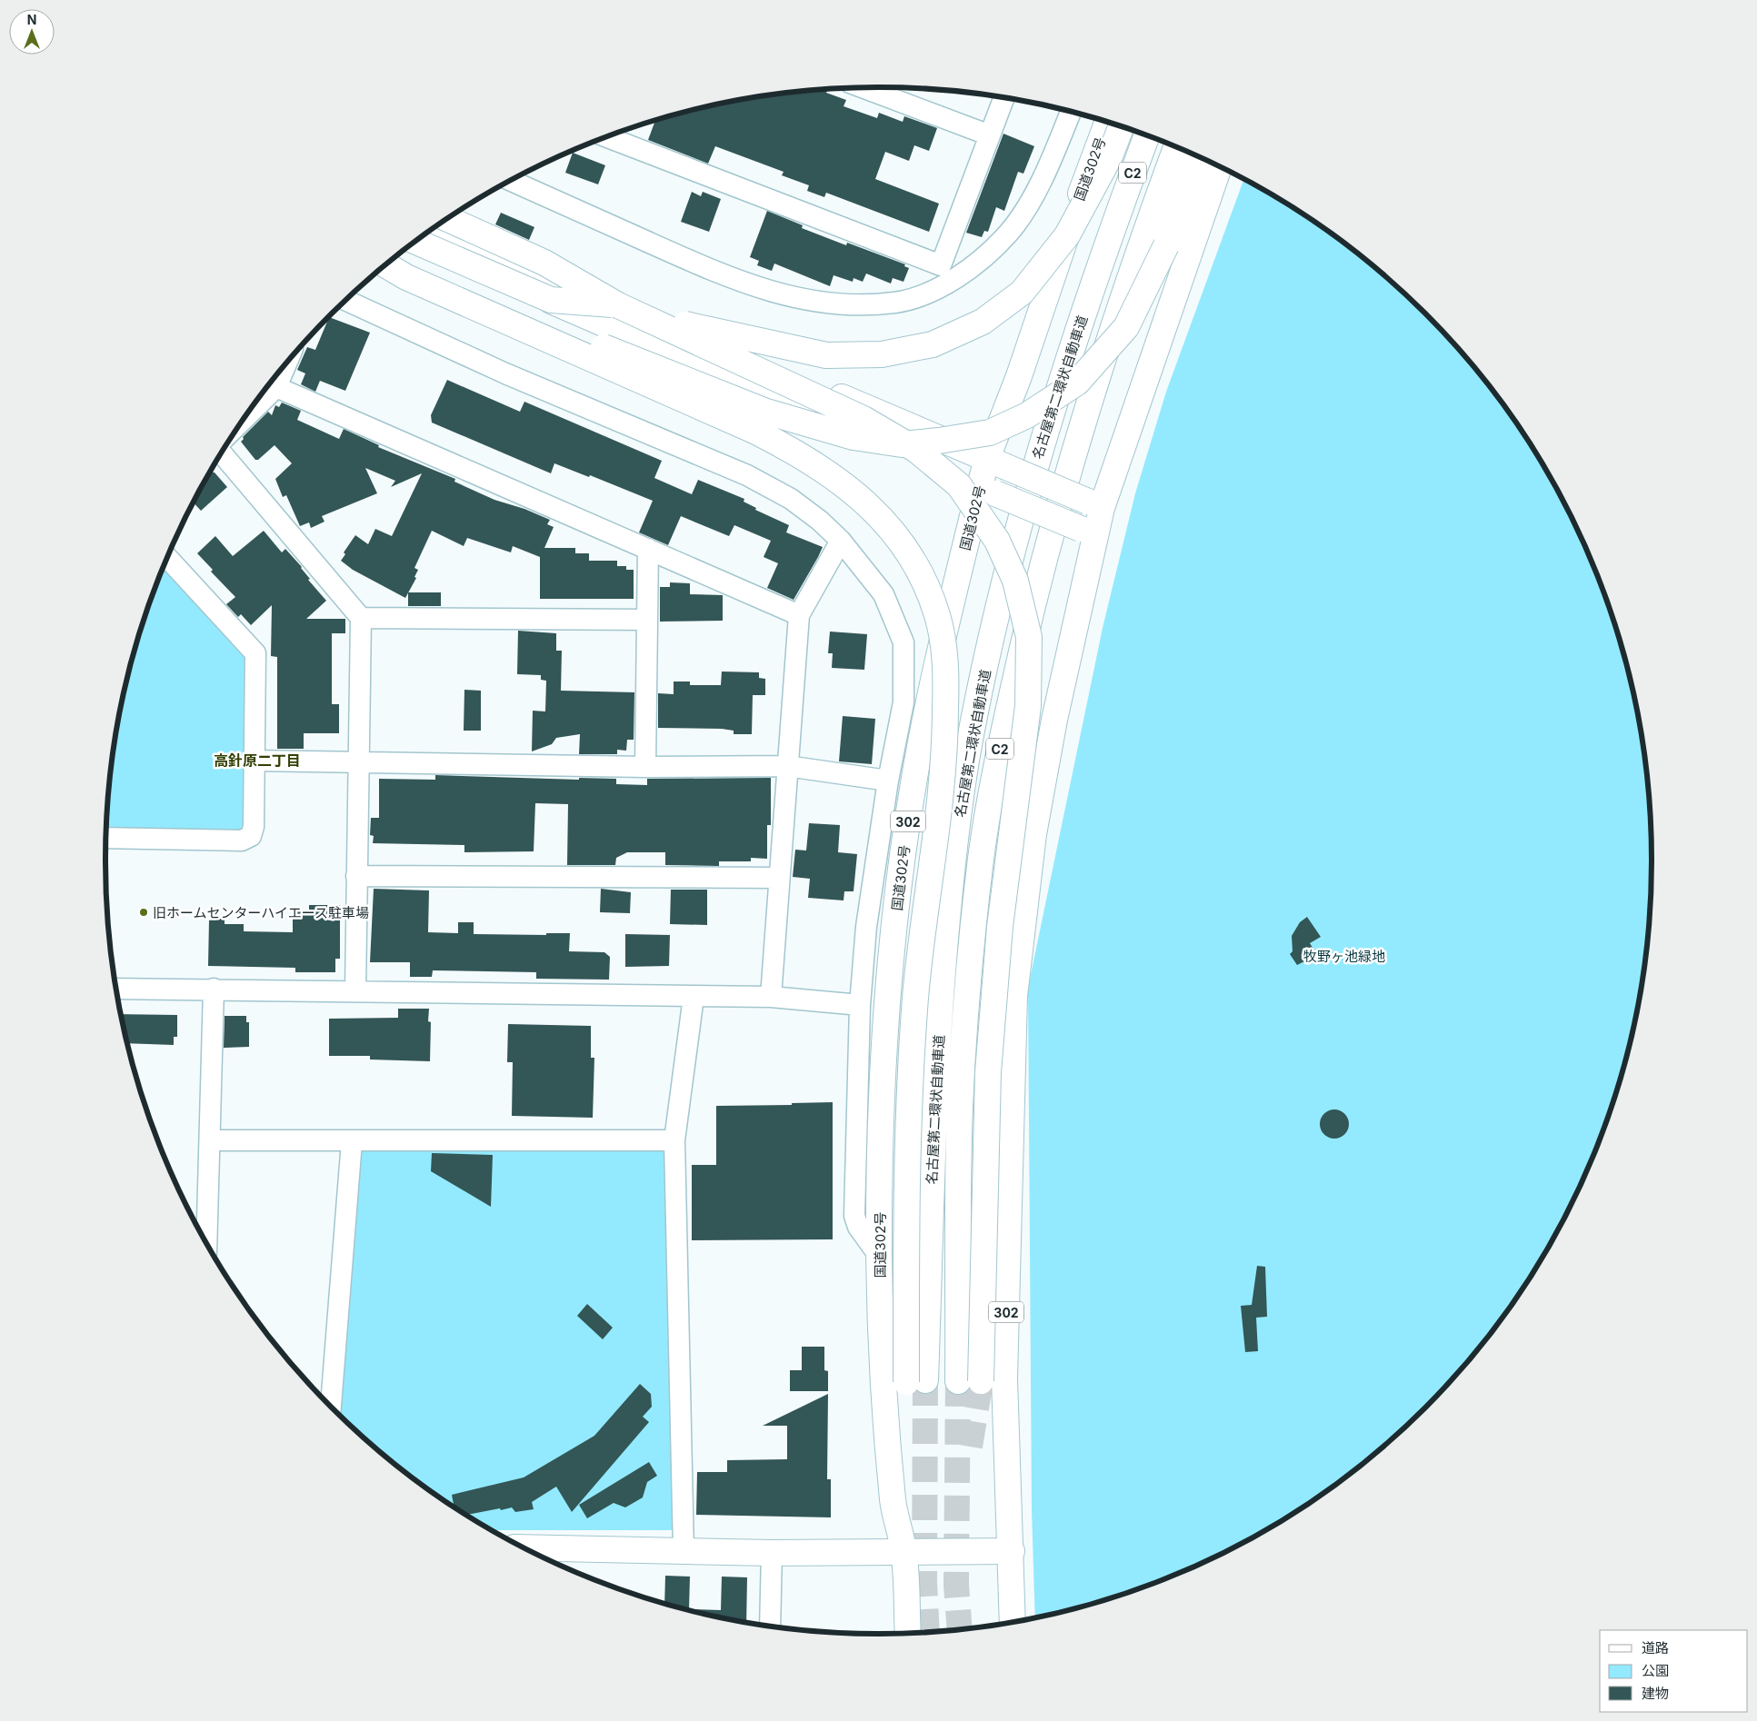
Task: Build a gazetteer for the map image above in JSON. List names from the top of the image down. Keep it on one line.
{"streets":{"main road":["国道302号","C2","名古屋第二環状自動車道","302"]},"districts":["高針原二丁目"],"parks":["牧野ヶ池緑地"],"places":["旧ホームセンターハイエース駐車場"],"legend":["道路","公園","建物"],"north":"top"}
